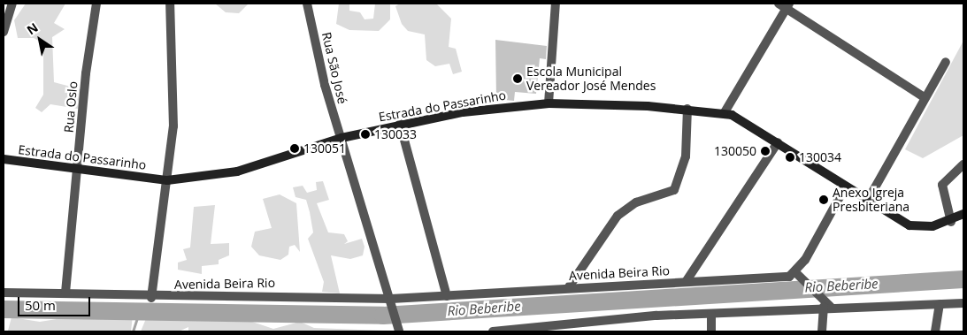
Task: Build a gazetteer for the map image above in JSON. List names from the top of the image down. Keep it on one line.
{"streets":{"street":["Rua São José","Estrada do Passarinho","Rua Oslo","Avenida Beira Rio"]},"crossings":[["Rua São José","Estrada do Passarinho"],["Rua São José","Avenida Beira Rio"],["Estrada do Passarinho","Rua Oslo"],["Rua Oslo","Avenida Beira Rio"]],"water":["Rio Beberibe"],"places":["Escola Municipal Vereador José Mendes","130033","130051","130050","130034","Anexo Igreja Presbiteriana"],"scale_bar":"50 m","north":"top left"}
